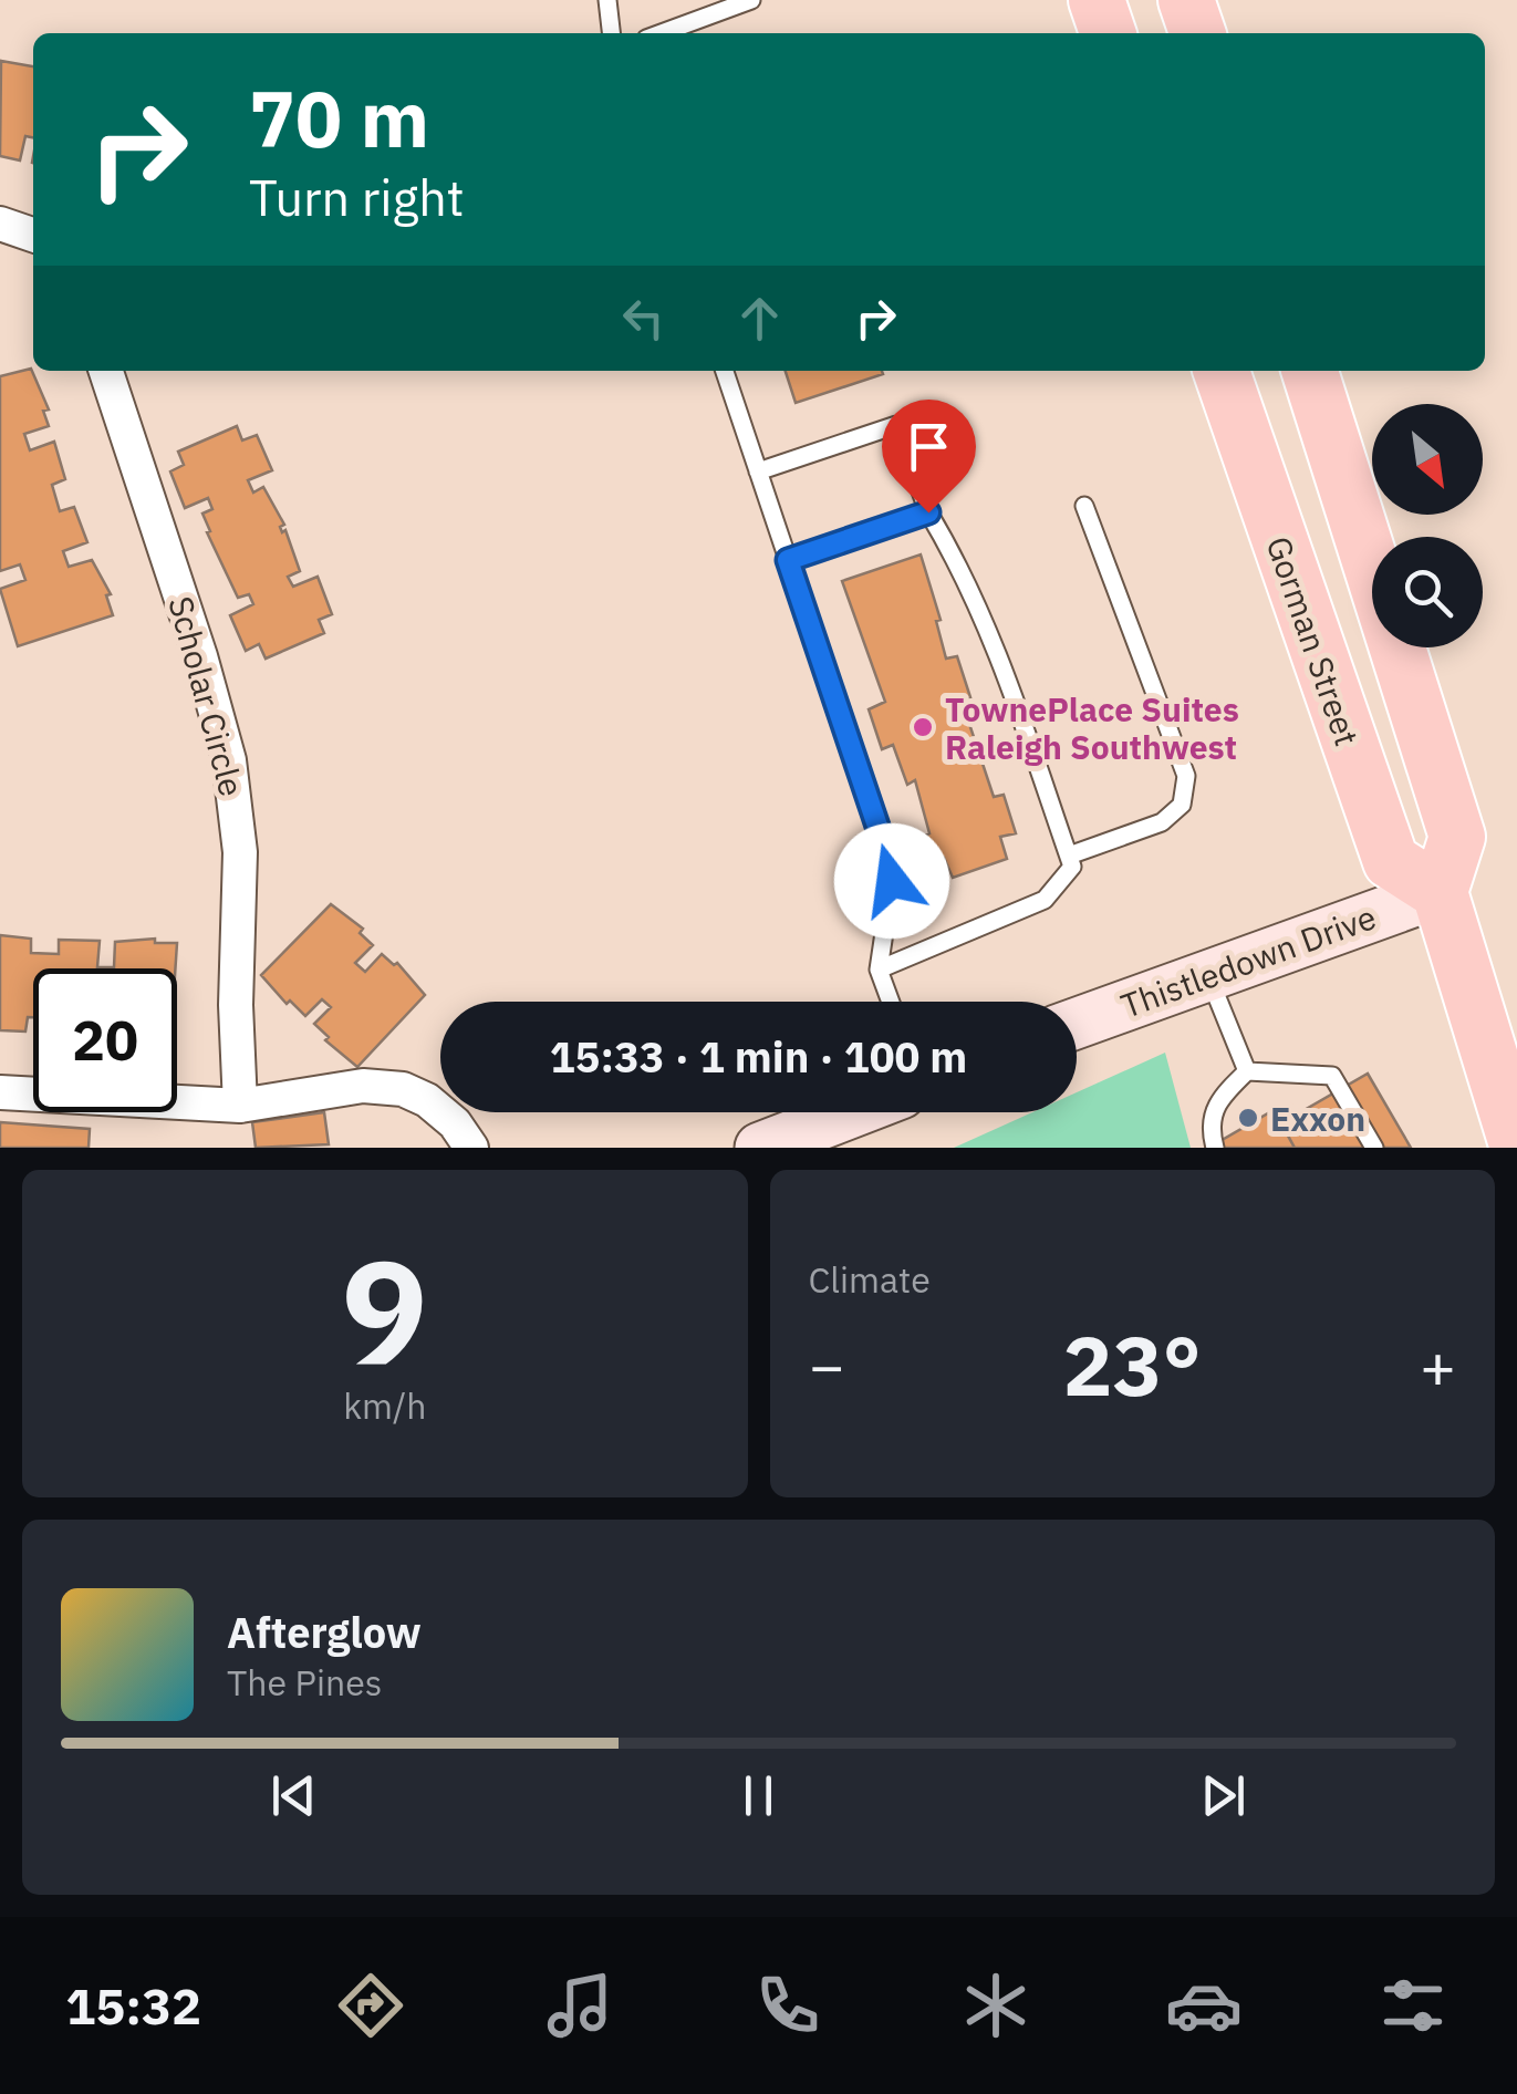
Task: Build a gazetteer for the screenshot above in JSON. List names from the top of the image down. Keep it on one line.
{"streets":{"main road":["Gorman Street","Thistledown Drive"],"street":["Scholar Circle"]},"crossings":[["Gorman Street","Thistledown Drive"]],"places":["TownePlace Suites Raleigh Southwest","Exxon"],"north":"bottom right","page":{"turn":["70 m","Turn right"],"limit":"20","trip":"15:33 · 1 min · 100 m","tile":[["9","km/h"],"Climate"],"heat":["−","23°","+"],"song":["Afterglow","The Pines"],"tabs":"15:32"}}
